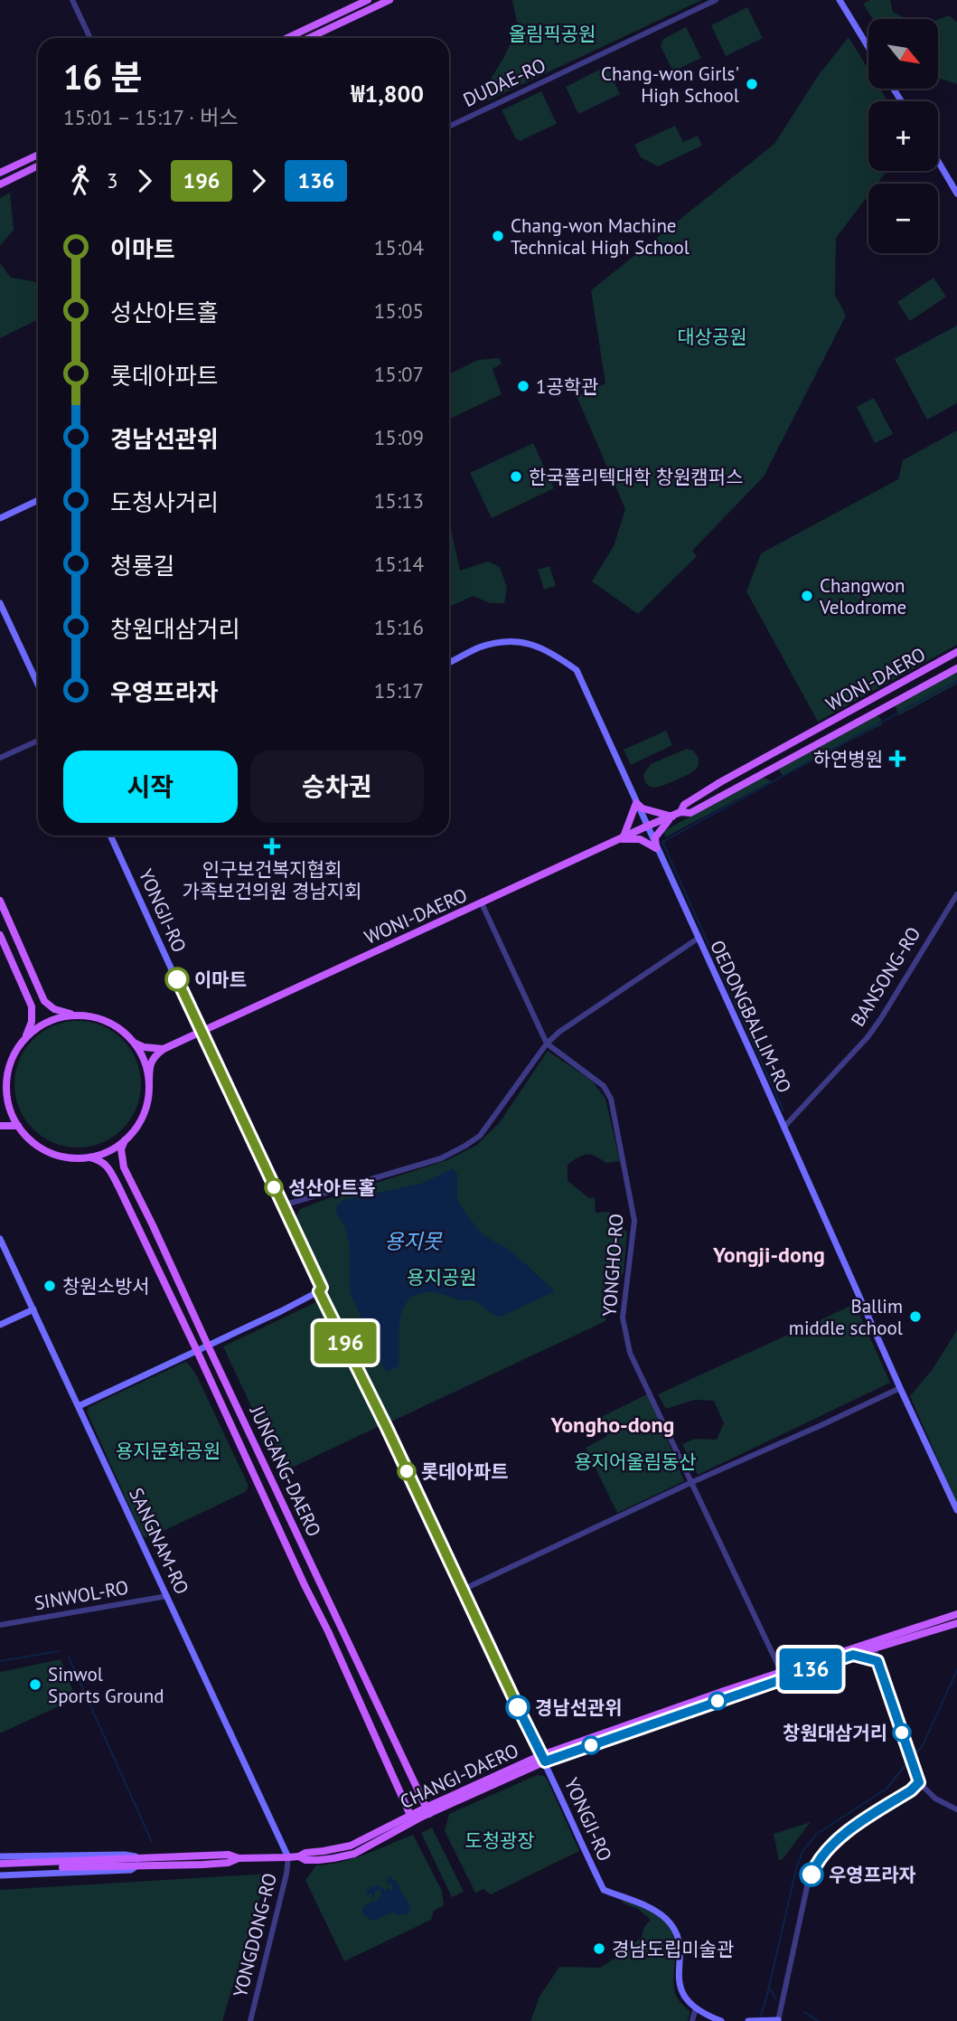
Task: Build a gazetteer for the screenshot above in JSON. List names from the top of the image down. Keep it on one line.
{"streets":{"main road":["WONI-DAERO","YONGJI-RO","OEDONGBALLIM-RO","JUNGANG-DAERO","SANGNAM-RO","CHANGI-DAERO"],"street":["DUDAE-RO","BANSONG-RO","YONGHO-RO","SINWOL-RO","YONGDONG-RO"]},"crossings":[["WONI-DAERO","YONGJI-RO"],["WONI-DAERO","OEDONGBALLIM-RO"],["WONI-DAERO","YONGHO-RO"],["YONGJI-RO","CHANGI-DAERO"],["BANSONG-RO","OEDONGBALLIM-RO"],["YONGHO-RO","CHANGI-DAERO"],["JUNGANG-DAERO","CHANGI-DAERO"],["SANGNAM-RO","SINWOL-RO"],["SANGNAM-RO","CHANGI-DAERO"],["SANGNAM-RO","YONGDONG-RO"],["CHANGI-DAERO","YONGDONG-RO"]],"districts":["Yongji-dong","Yongho-dong"],"water":["용지못"],"parks":["올림픽공원","대상공원","용지공원","용지문화공원","용지어울림동산","도청광장"],"places":{"other":["Chang-won Girls' High School","Chang-won Machine Technical High School","1공학관","한국폴리텍대학 창원캠퍼스","Changwon Velodrome","이마트","성산아트홀","창원소방서","Ballim middle school","롯데아파트","Sinwol Sports Ground","경남선관위","창원대삼거리","우영프라자","경남도립미술관"],"health":["하연병원","인구보건복지협회 가족보건의원 경남지회"]},"lines":["bus line 196","bus line 136"],"north":"bottom right","page":{"on_map":["196","136"],"map_buttons":["+","−"],"heading":["16 분","15:01 – 15:17 · 버스","₩1,800"],"legs":["3","196","136"],"list":[{"name":"이마트","value":"15:04"},{"name":"성산아트홀","value":"15:05"},{"name":"롯데아파트","value":"15:07"},{"name":"경남선관위","value":"15:09"},{"name":"도청사거리","value":"15:13"},{"name":"청룡길","value":"15:14"},{"name":"창원대삼거리","value":"15:16"},{"name":"우영프라자","value":"15:17"}],"buttons":["시작","승차권"]}}
